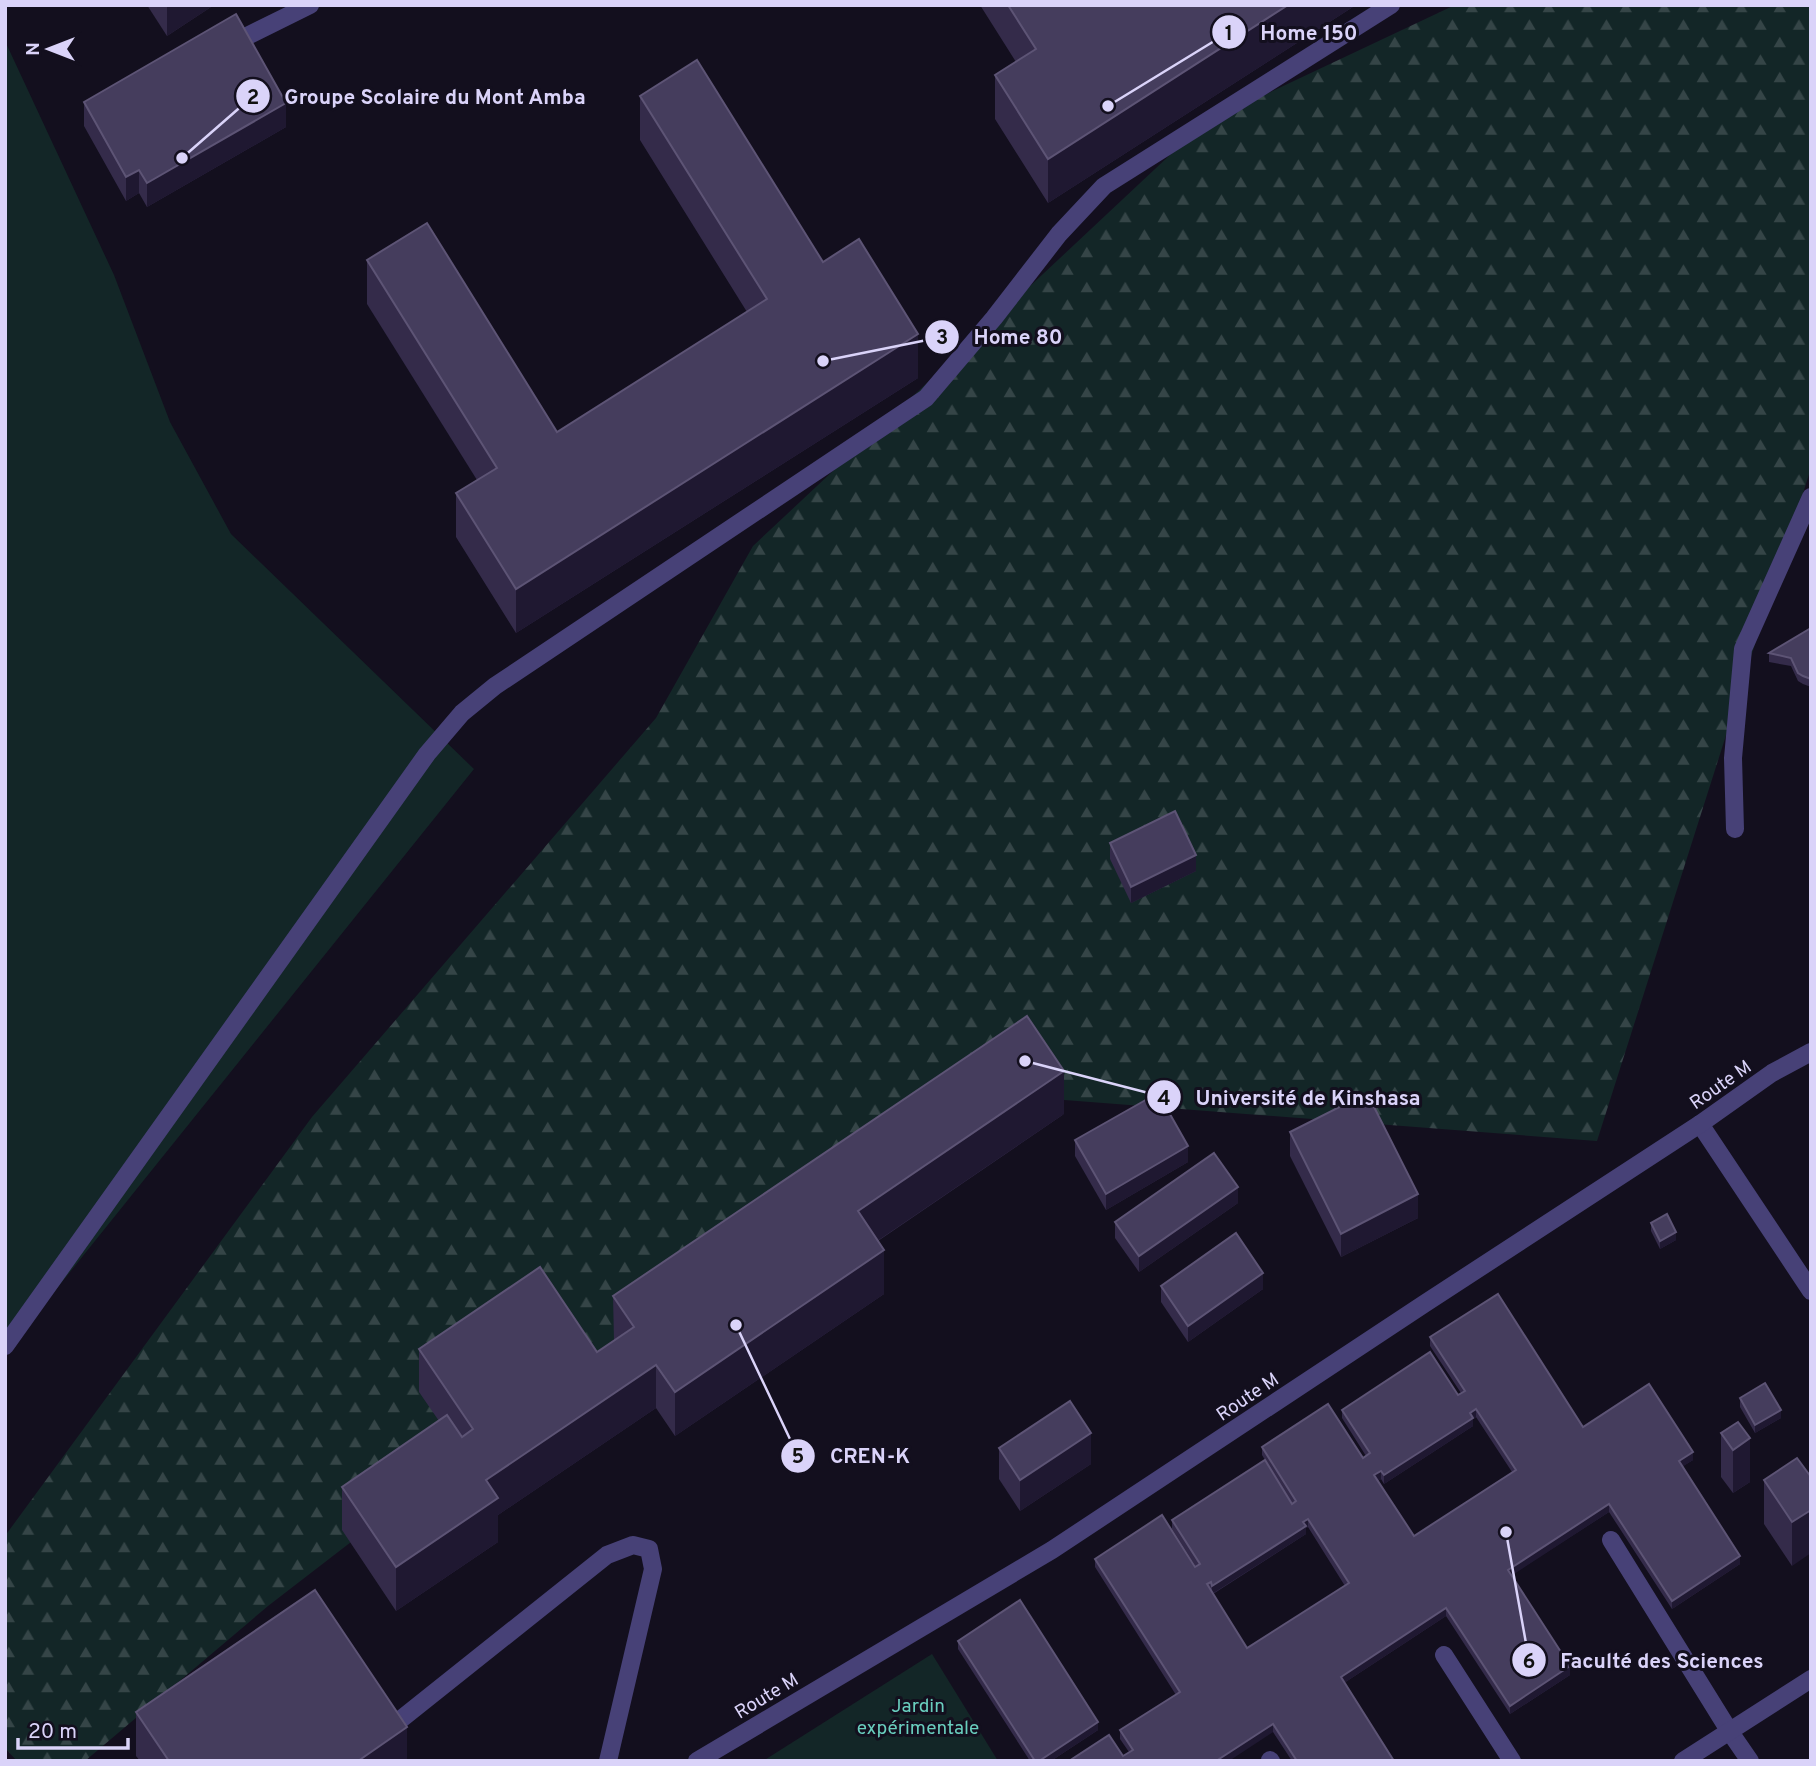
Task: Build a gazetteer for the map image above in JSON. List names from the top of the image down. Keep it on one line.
{"streets":{"lane":["Route M"]},"parks":["Jardin expérimentale"],"places":["Home 150","Groupe Scolaire du Mont Amba","Home 80","Université de Kinshasa","CREN-K","Faculté des Sciences"],"scale_bar":"20 m","north":"left"}
